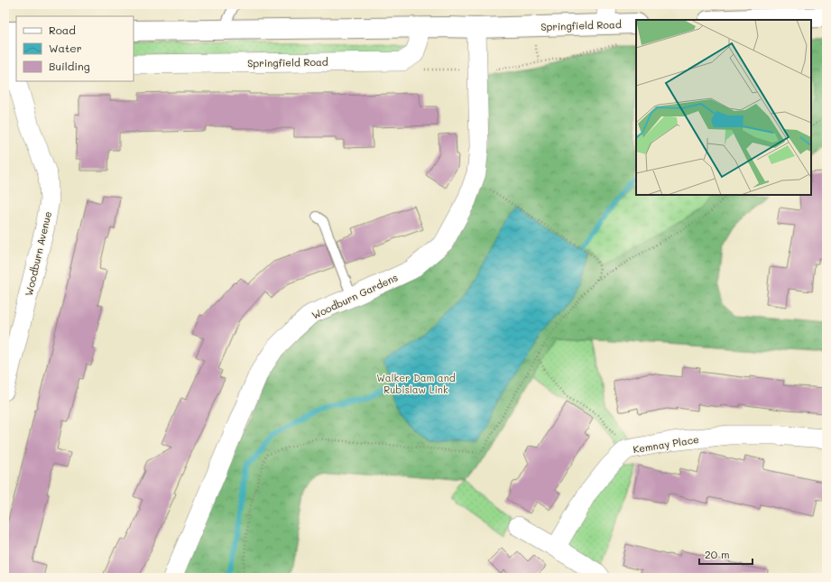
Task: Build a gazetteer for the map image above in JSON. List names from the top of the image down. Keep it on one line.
{"streets":{"street":["Springfield Road","Woodburn Avenue","Woodburn Gardens","Kemnay Place"]},"crossings":[["Springfield Road","Woodburn Gardens"]],"parks":["Walker Dam and Rubislaw Link"],"legend":["Road","Water","Building"],"scale_bar":"20 m"}
